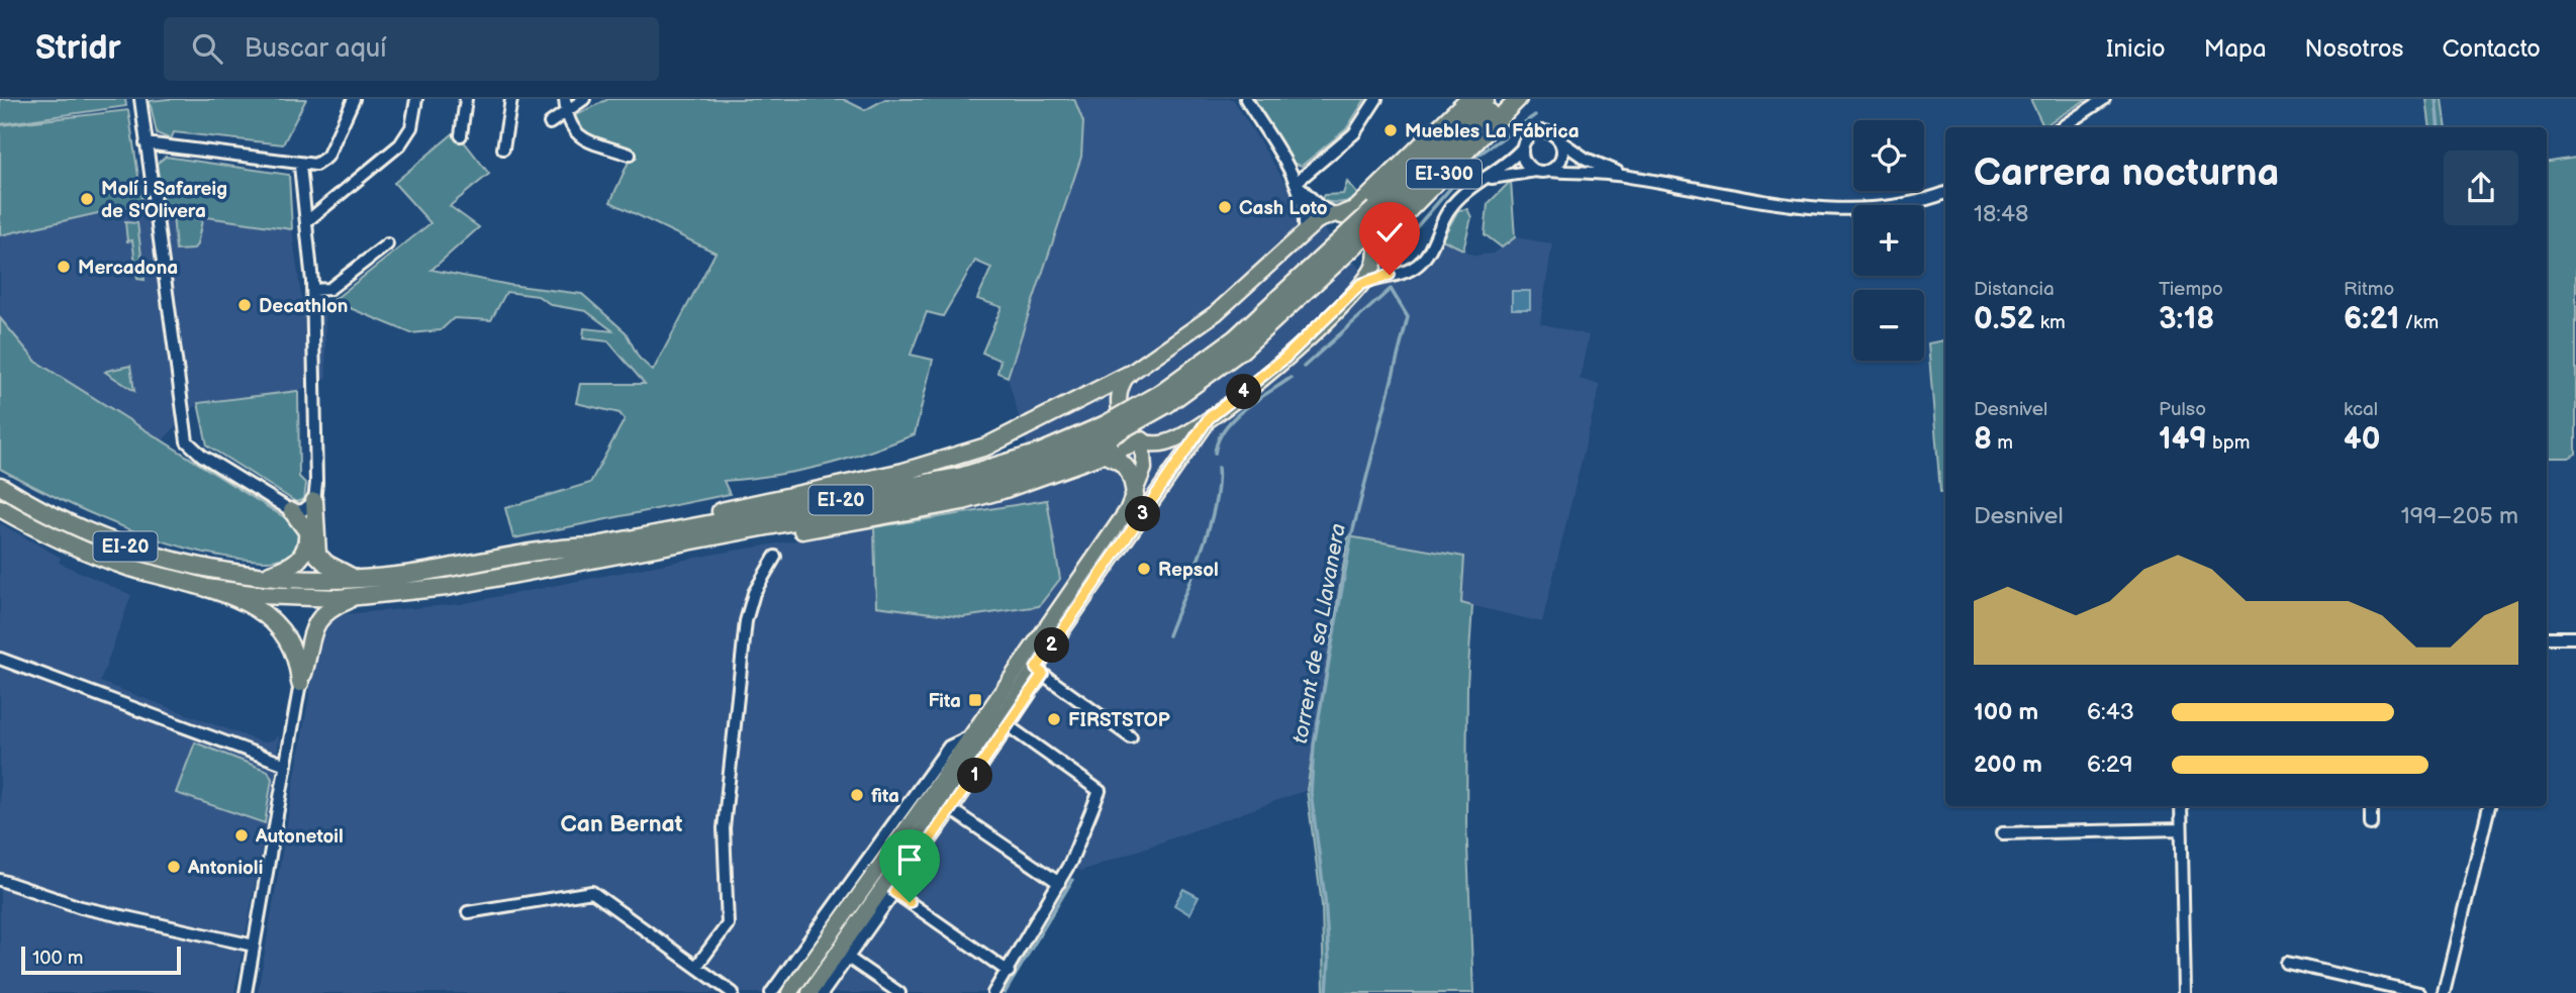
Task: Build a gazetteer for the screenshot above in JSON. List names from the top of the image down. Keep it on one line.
{"streets":{"highway":["EI-300","EI-20"]},"districts":["Can Bernat"],"water":["torrent de sa Llavanera"],"places":{"other":["Muebles La Fábrica","Molí i Safareig de S'Olivera","Cash Loto","Mercadona","Decathlon","Repsol","FIRSTSTOP","fita","Autonetoil","Antonioli"],"transit":["Fita"]},"scale_bar":"100 m","page":{"header":"Stridr","search":"Buscar aquí","nav":["Inicio","Mapa","Nosotros","Contacto"],"map_buttons":["+","−"],"heading":["Carrera nocturna","18:48"],"stats":[["Distancia","0.52 km"],["Tiempo","3:18"],["Ritmo","6:21 /km"],["Desnivel","8 m"],["Pulso","149 bpm"],["kcal","40"]],"pins":["4","3","2","1"],"chart":["Desnivel","199–205 m"],"list":[{"name":"100 m","note":"6:43"},{"name":"200 m","note":"6:29"}],"scale":"100 m"}}
